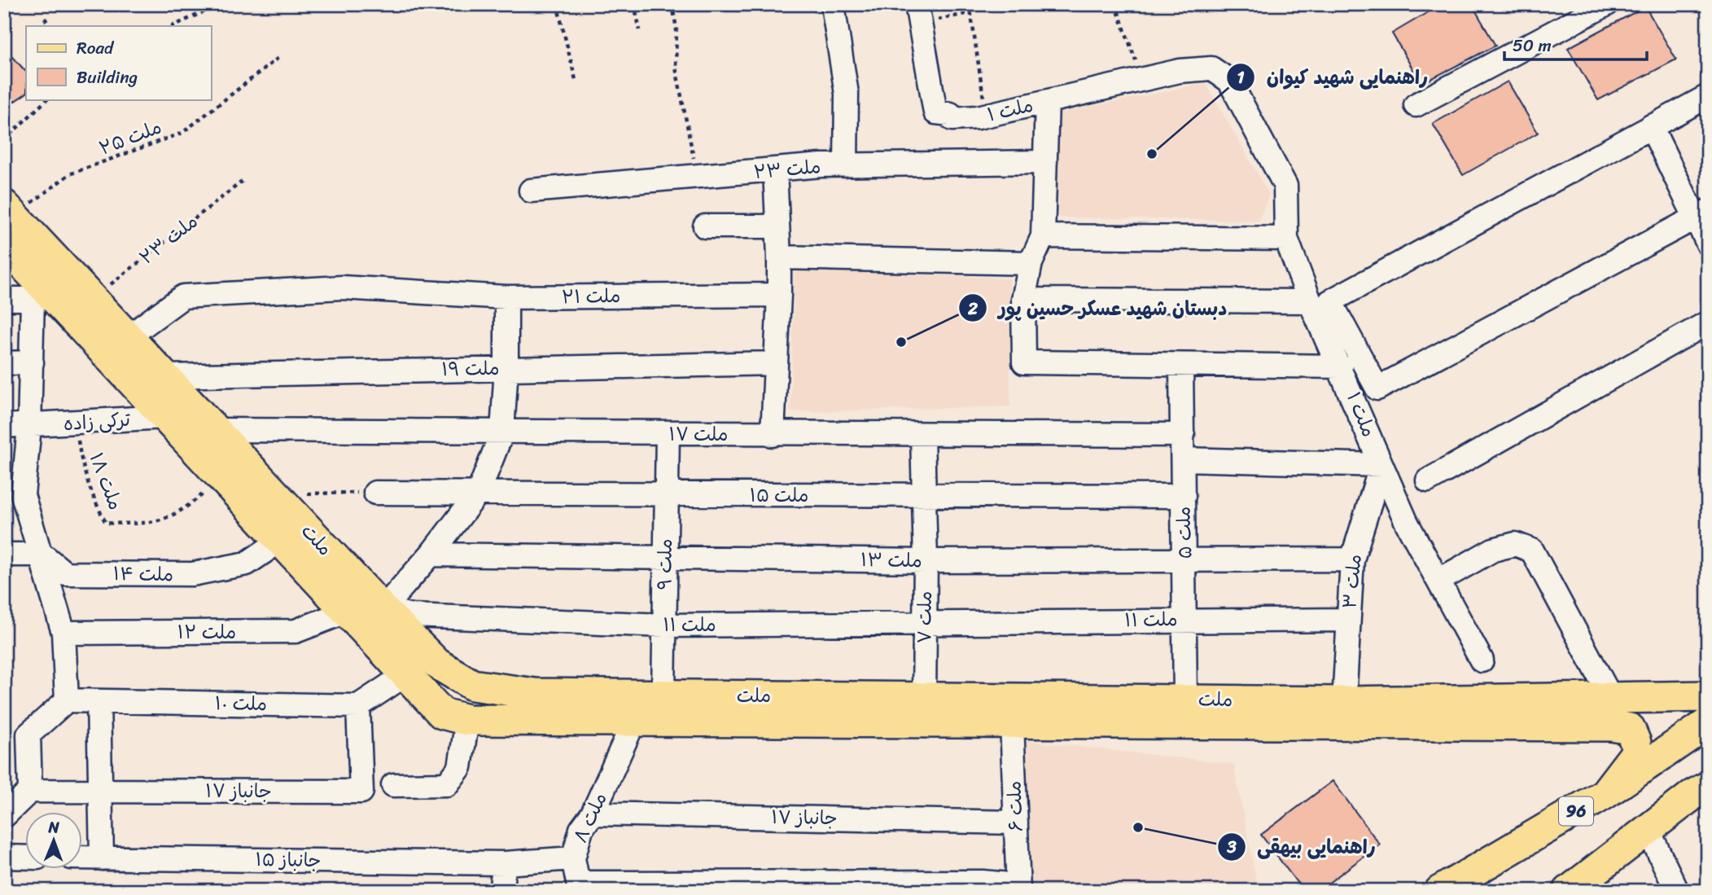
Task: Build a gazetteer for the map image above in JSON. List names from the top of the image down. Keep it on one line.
{"streets":{"main road":["ملت","96"],"street":["ملت ۱","ملت ۲۳","ملت ۲۱","ملت ۱۹","ترکی زاده","ملت ۱۷","ملت ۱۵","ملت ۵","ملت ۱۳","ملت ۹","ملت ۱۴","ملت ۳","ملت ۷","ملت ۱۱","ملت ۱۲","ملت ۱۰","جانباز ۱۷","ملت ۶","ملت ۸","جانباز ۱۵"],"path":["ملت ۲۵","ملت ۱۸"]},"crossings":[["ملت ۱","ملت ۳"],["ملت ۲۵","ملت"],["ملت ۲۳","ملت"],["ملت ۲۱","ملت"],["ملت ۱۹","ملت"],["ترکی زاده","ملت ۱۸"],["ترکی زاده","ملت"],["ملت ۱۷","ملت ۵"],["ملت ۱۷","ملت"],["ملت ۱۷","ملت ۹"],["ملت ۱۷","ملت ۷"],["ملت ۱۸","ملت"],["ملت ۱۵","ملت ۵"],["ملت ۱۵","ملت ۹"],["ملت ۱۵","ملت ۷"],["ملت ۵","ملت"],["ملت ۵","ملت ۱۳"],["ملت ۵","ملت ۱۱"],["ملت","ملت ۹"],["ملت","ملت ۱۴"],["ملت","ملت ۳"],["ملت","ملت ۷"],["ملت","ملت ۱۱"],["ملت","ملت ۱۲"],["ملت","ملت ۶"],["ملت","96"],["ملت","ملت ۸"],["ملت ۱۳","ملت ۹"],["ملت ۱۳","ملت ۳"],["ملت ۱۳","ملت ۷"],["ملت ۹","ملت ۱۱"],["ملت ۳","ملت ۱۱"],["ملت ۷","ملت ۱۱"],["ملت ۱۱","ملت ۱۲"],["ملت ۱۰","جانباز ۱۷"],["جانباز ۱۷","ملت ۶"],["جانباز ۱۷","ملت ۸"],["ملت ۸","جانباز ۱۵"]],"places":["راهنمایی شهید کیوان","دبستان شهید عسکر حسین پور","راهنمایی بیهقی"],"legend":["Road","Building"],"scale_bar":"50 m","north":"top"}
